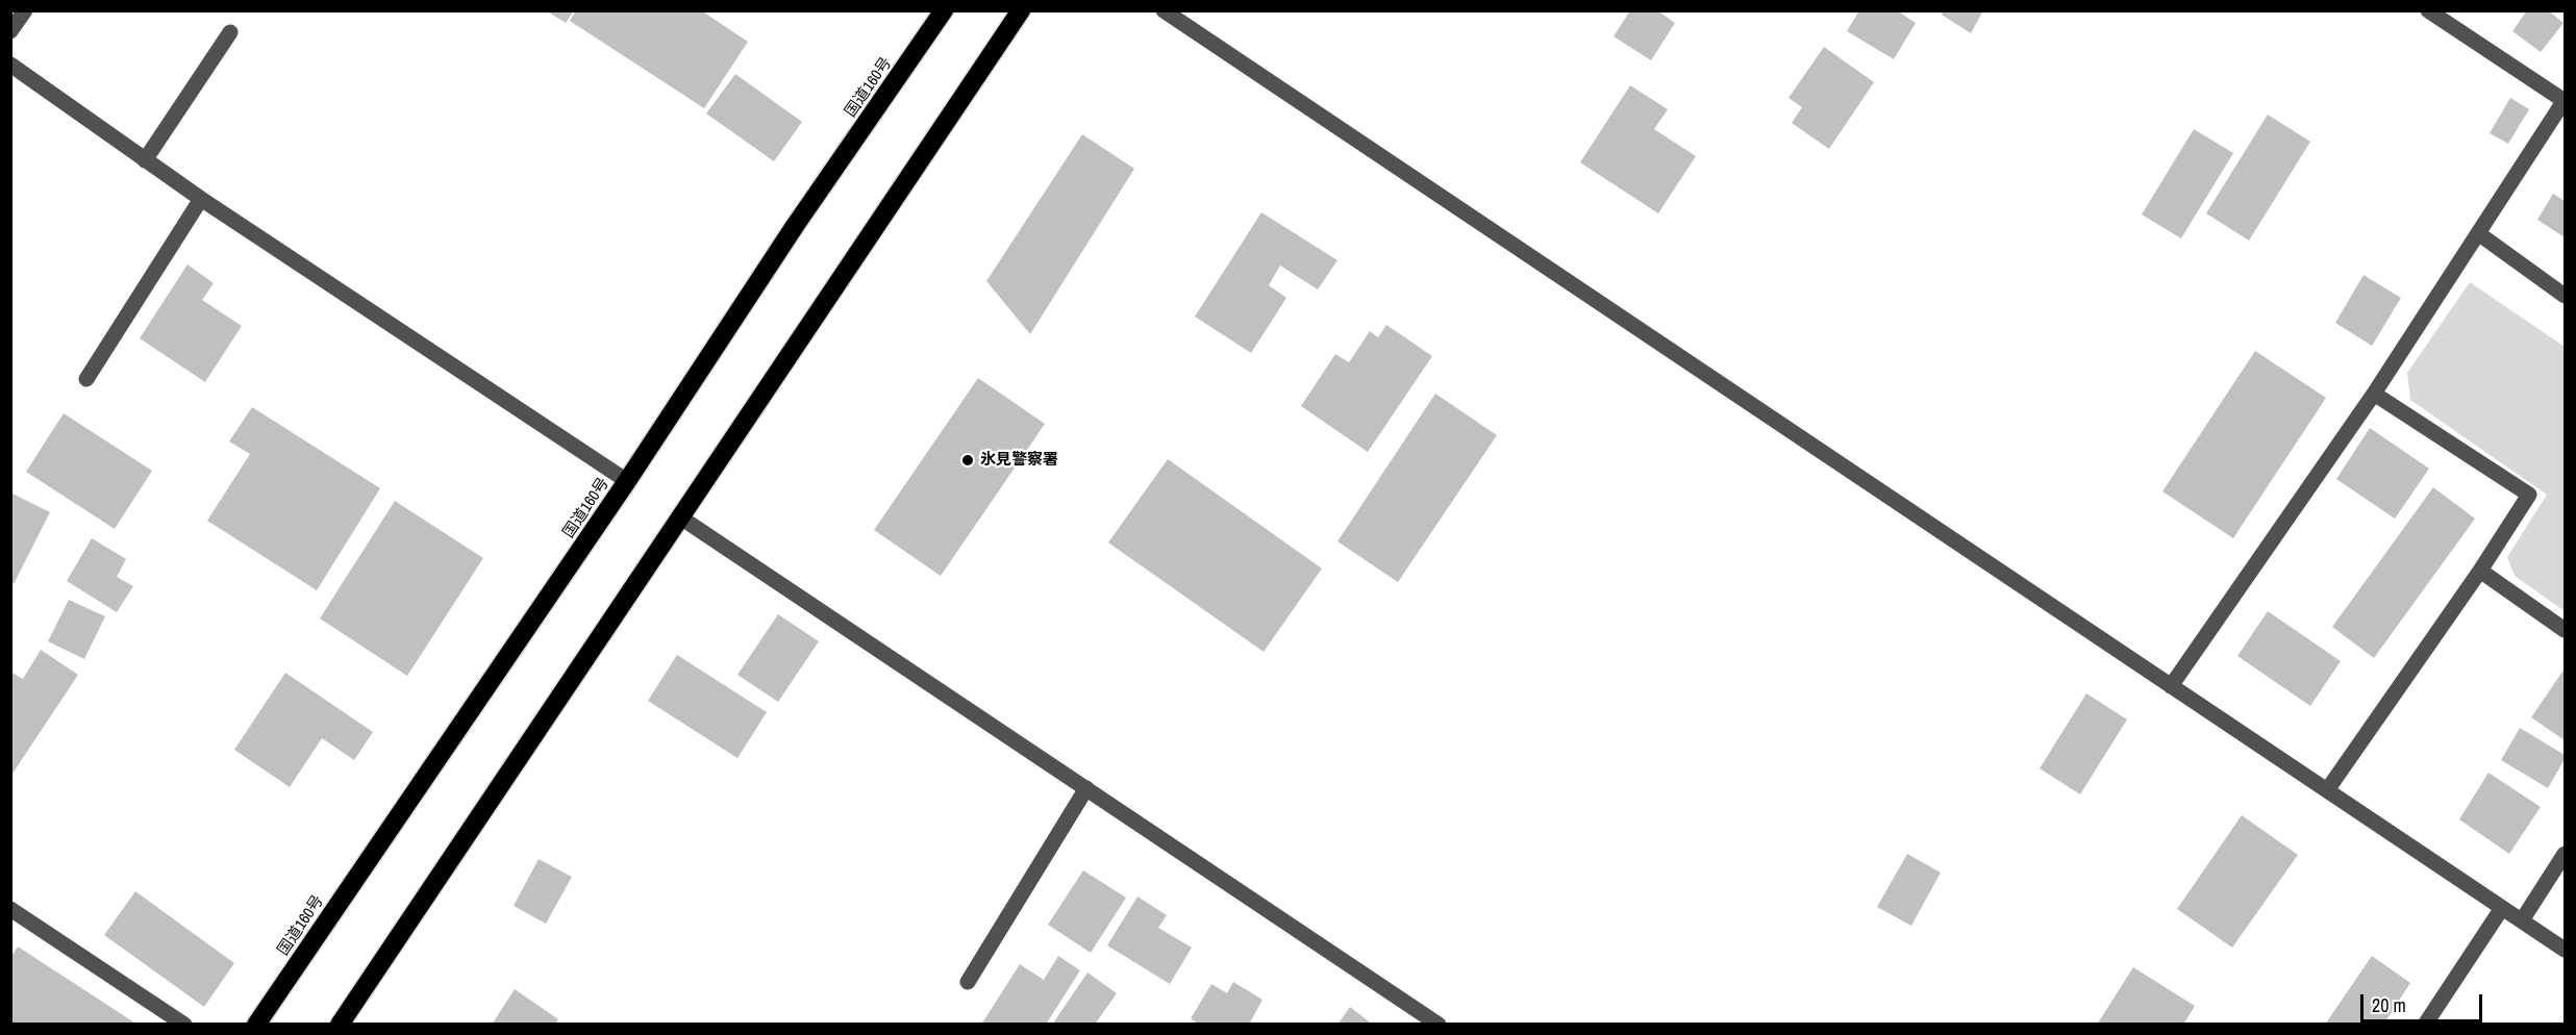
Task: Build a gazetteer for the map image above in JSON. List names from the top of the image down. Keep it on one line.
{"streets":{"highway":["国道160号"]},"places":["氷見警察署"],"scale_bar":"20 m"}
